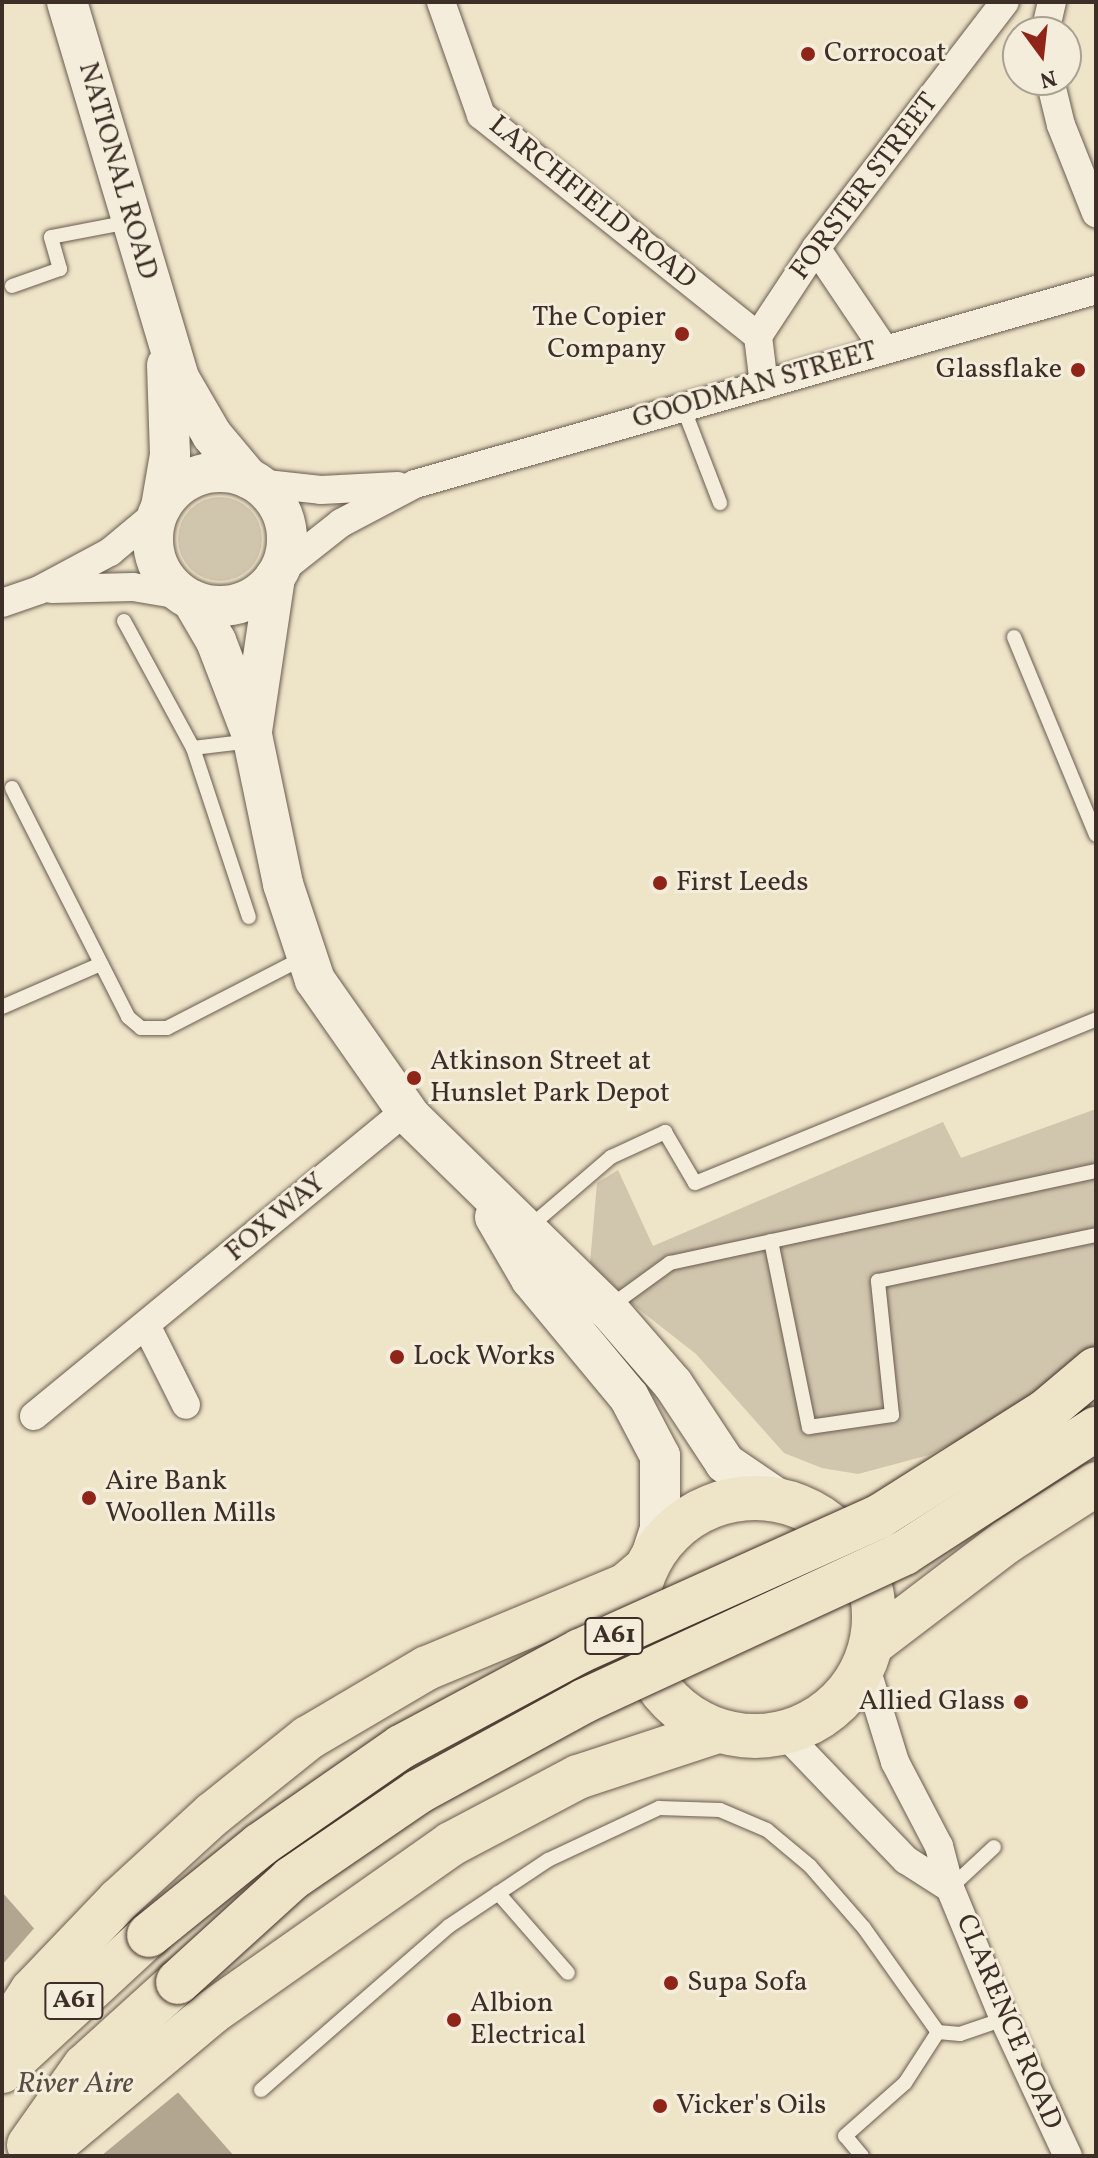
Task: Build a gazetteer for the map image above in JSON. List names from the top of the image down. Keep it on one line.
{"streets":{"main road":["A61"],"street":["NATIONAL ROAD","FORSTER STREET","LARCHFIELD ROAD","GOODMAN STREET","FOX WAY","CLARENCE ROAD"]},"crossings":[["NATIONAL ROAD","GOODMAN STREET"],["FORSTER STREET","LARCHFIELD ROAD"]],"water":["River Aire"],"places":["Corrocoat","The Copier Company","Glassflake","First Leeds","Atkinson Street at Hunslet Park Depot","Lock Works","Aire Bank Woollen Mills","Allied Glass","Supa Sofa","Albion Electrical","Vicker's Oils"],"north":"bottom"}
